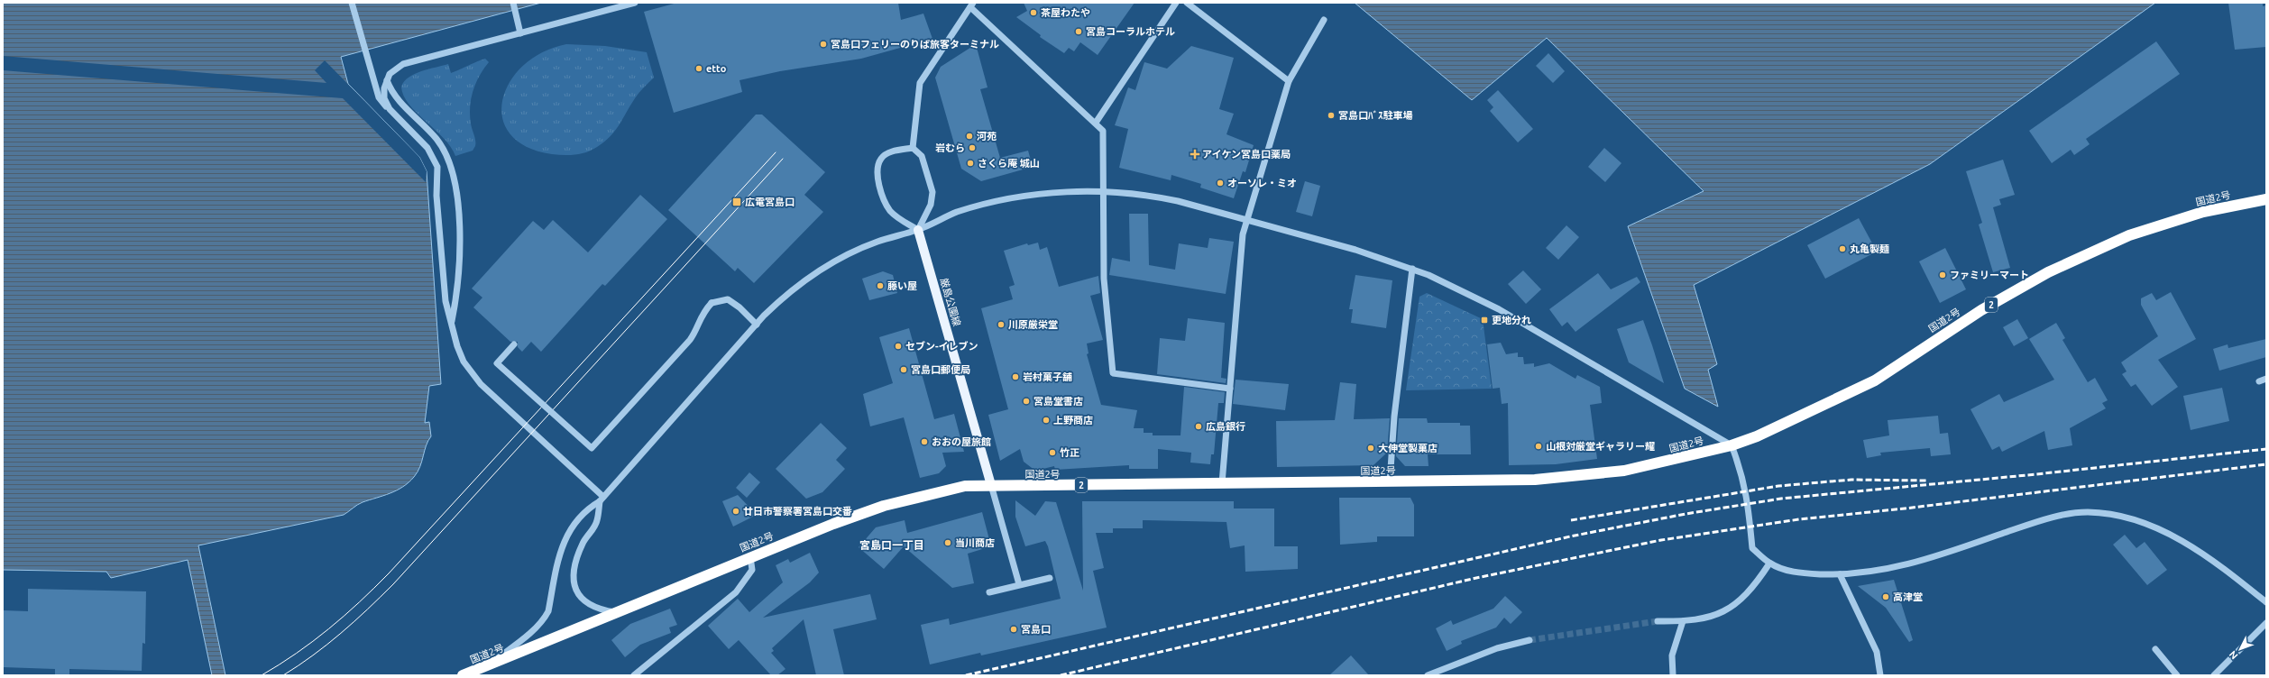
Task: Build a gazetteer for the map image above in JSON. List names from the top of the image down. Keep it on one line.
{"streets":{"highway":["国道2号","2"],"main road":["厳島公園線"]},"crossings":[["国道2号","厳島公園線"]],"districts":["宮島口一丁目"],"places":{"other":["茶屋わたや","宮島コーラルホテル","宮島口フェリーのりば旅客ターミナル","etto","宮島口ﾊﾞｽ駐車場","河苑","岩むら","さくら庵 城山","オーソレ・ミオ","丸亀製麺","ファミリーマート","藤い屋","川原厳栄堂","セブン-イレブン","宮島口郵便局","岩村菓子舗","宮島堂書店","上野商店","広島銀行","おおの屋旅館","山根対厳堂ギャラリー耀","大伸堂製菓店","竹正","廿日市警察署宮島口交番","当川商店","高津堂","宮島口"],"health":["アイケン宮島口薬局"],"transit":["広電宮島口","更地分れ"]},"north":"bottom left"}
